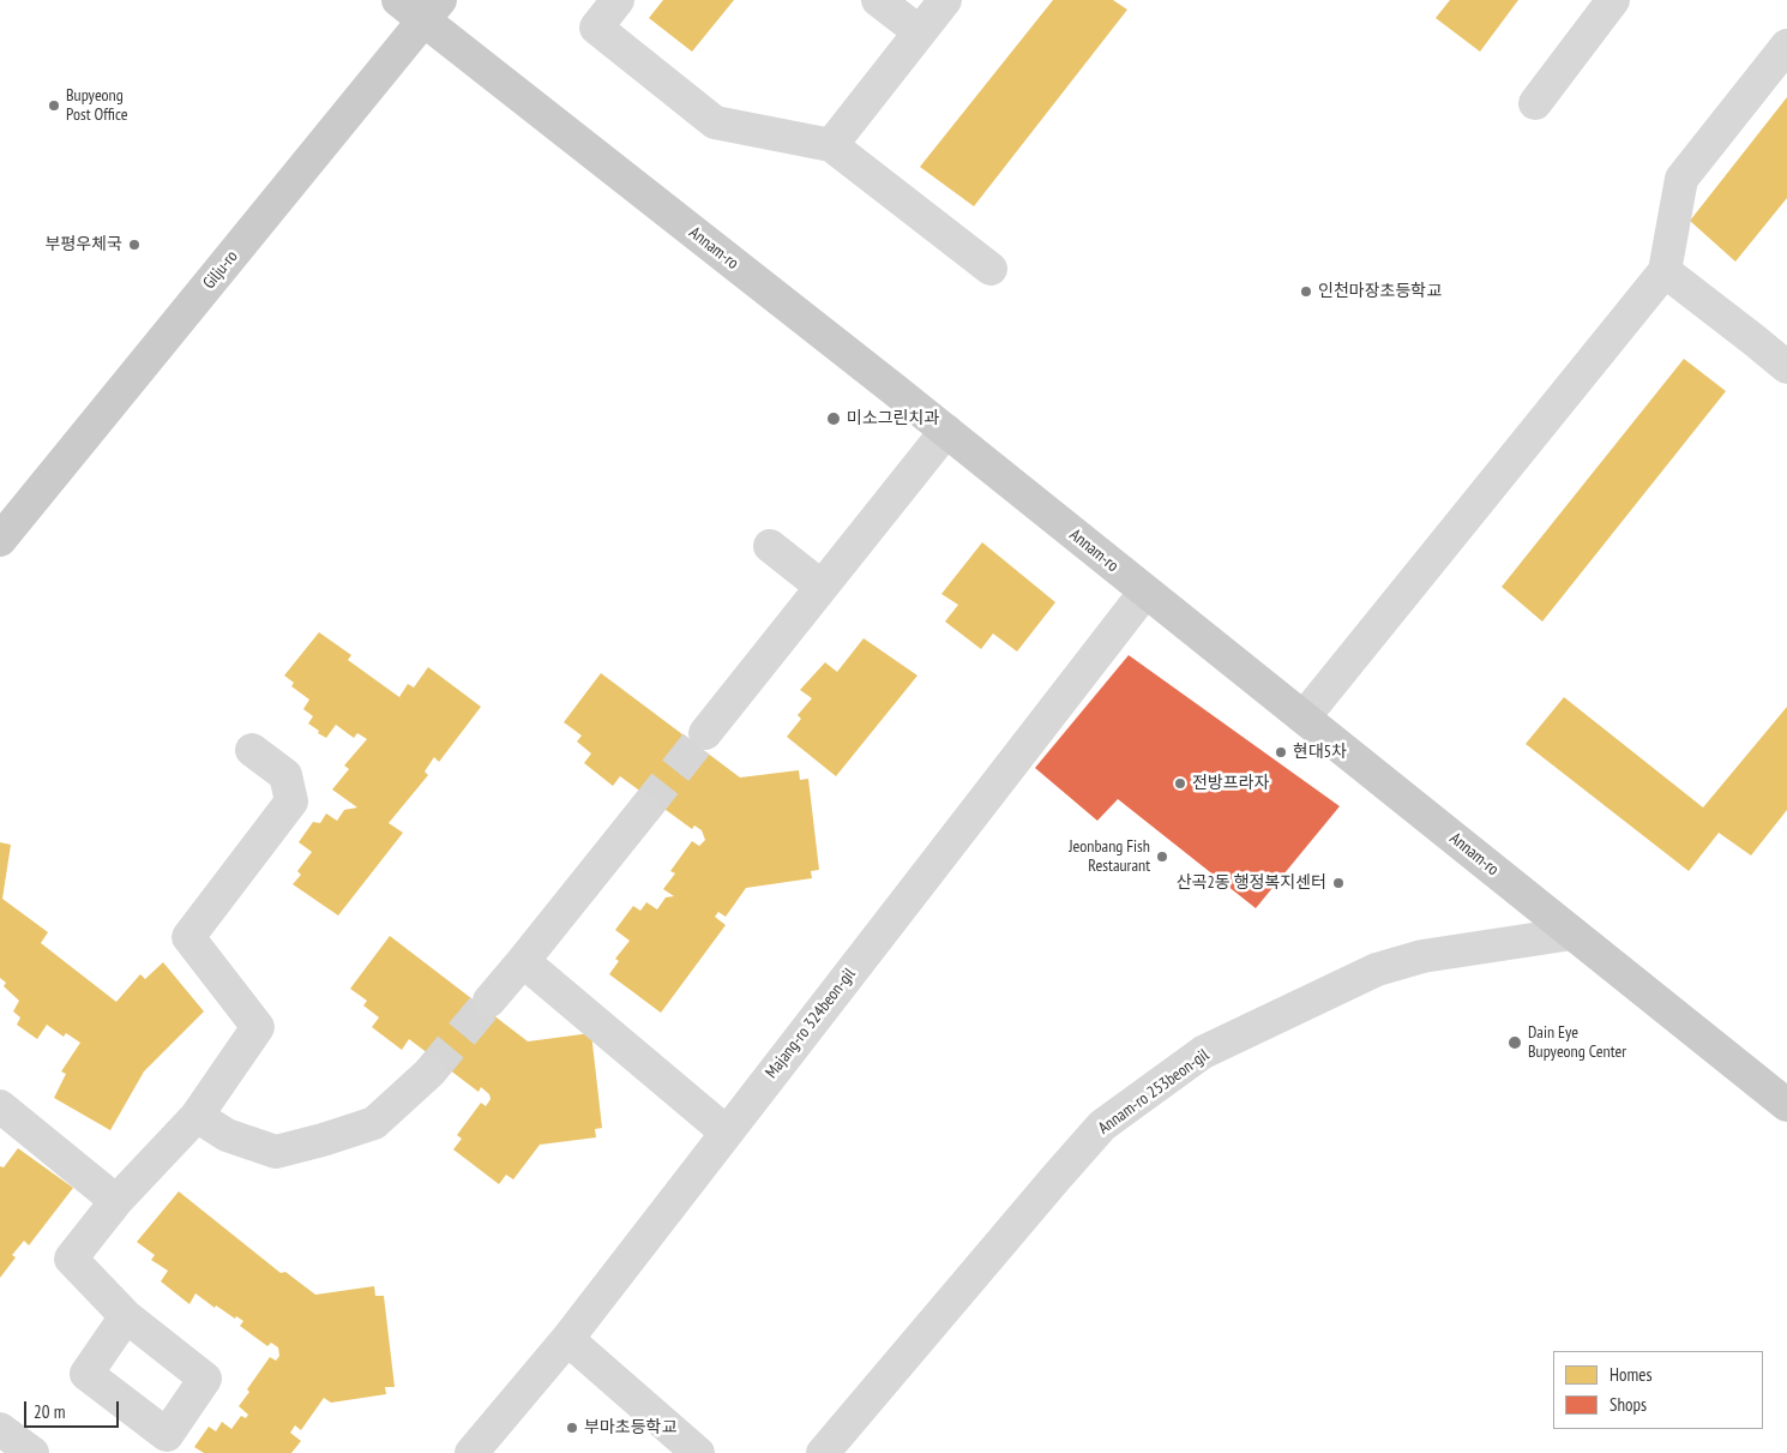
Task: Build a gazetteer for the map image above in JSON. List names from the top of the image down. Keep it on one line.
{"streets":{"main road":["Annam-ro","Gilju-ro"],"street":["Majang-ro 324beon-gil","Annam-ro 253beon-gil"]},"crossings":[["Annam-ro","Gilju-ro"],["Annam-ro","Majang-ro 324beon-gil"],["Annam-ro","Annam-ro 253beon-gil"]],"places":["Bupyeong Post Office","부평우체국","인천마장초등학교","미소그린치과","현대5차","전방프라자","Jeonbang Fish Restaurant","산곡2동 행정복지센터","Dain Eye Bupyeong Center","부마초등학교"],"legend":["Homes","Shops"],"scale_bar":"20 m"}
